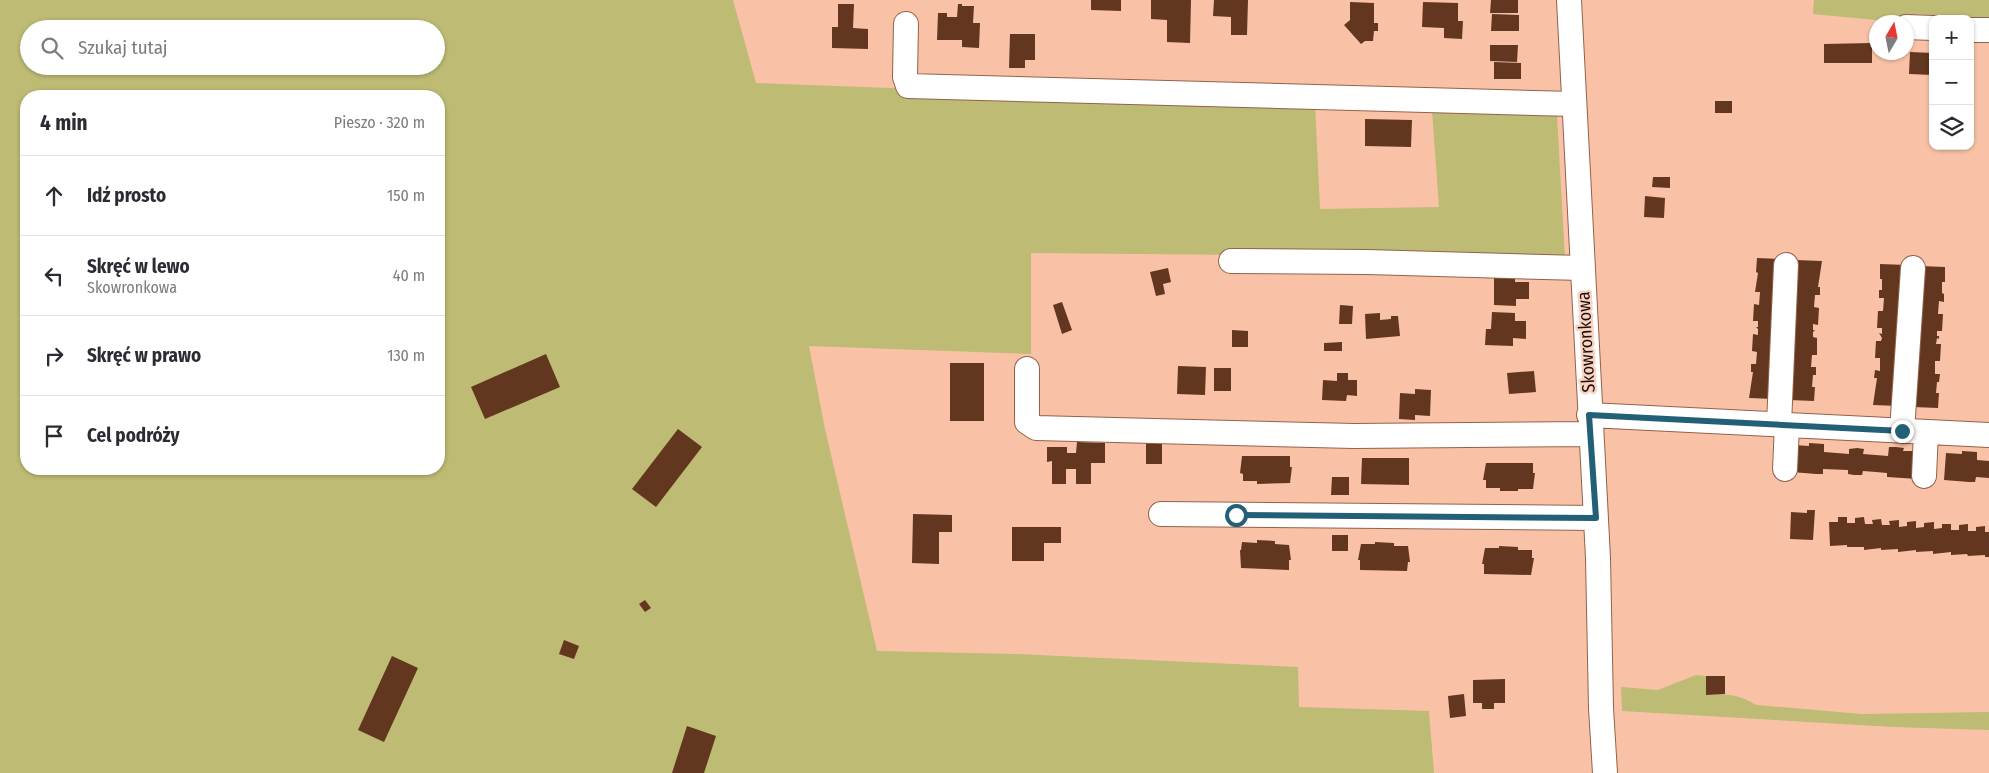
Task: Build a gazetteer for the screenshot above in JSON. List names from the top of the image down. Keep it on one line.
{"streets":{"street":["Skowronkowa"]},"north":"top","page":{"map_buttons":["+","−"],"search":"Szukaj tutaj","heading":["4 min","Pieszo · 320 m"],"list":[["Idź prosto","150 m"],["Skręć w lewo","Skowronkowa","40 m"],["Skręć w prawo","130 m"],"Cel podróży"]}}
